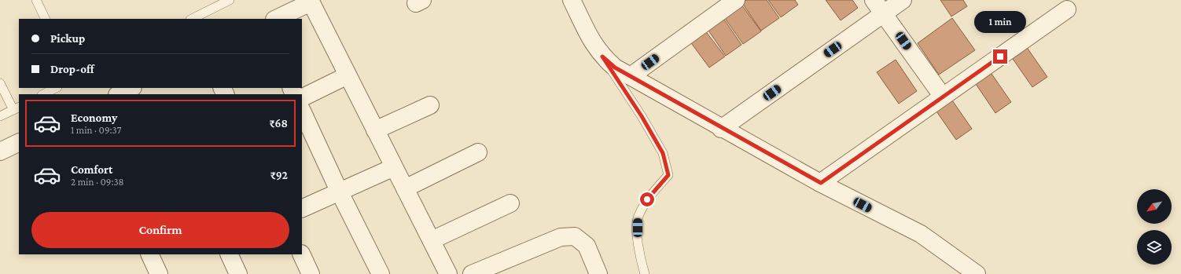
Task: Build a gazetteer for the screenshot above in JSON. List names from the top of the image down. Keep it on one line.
{"north":"bottom left","page":{"bubble":"1 min","banner":["Pickup","Drop-off"],"list":[{"name":"Economy","note":"1 min · 09:37","value":"₹68"},{"name":"Comfort","note":"2 min · 09:38","value":"₹92"}],"buttons":"Confirm"}}
